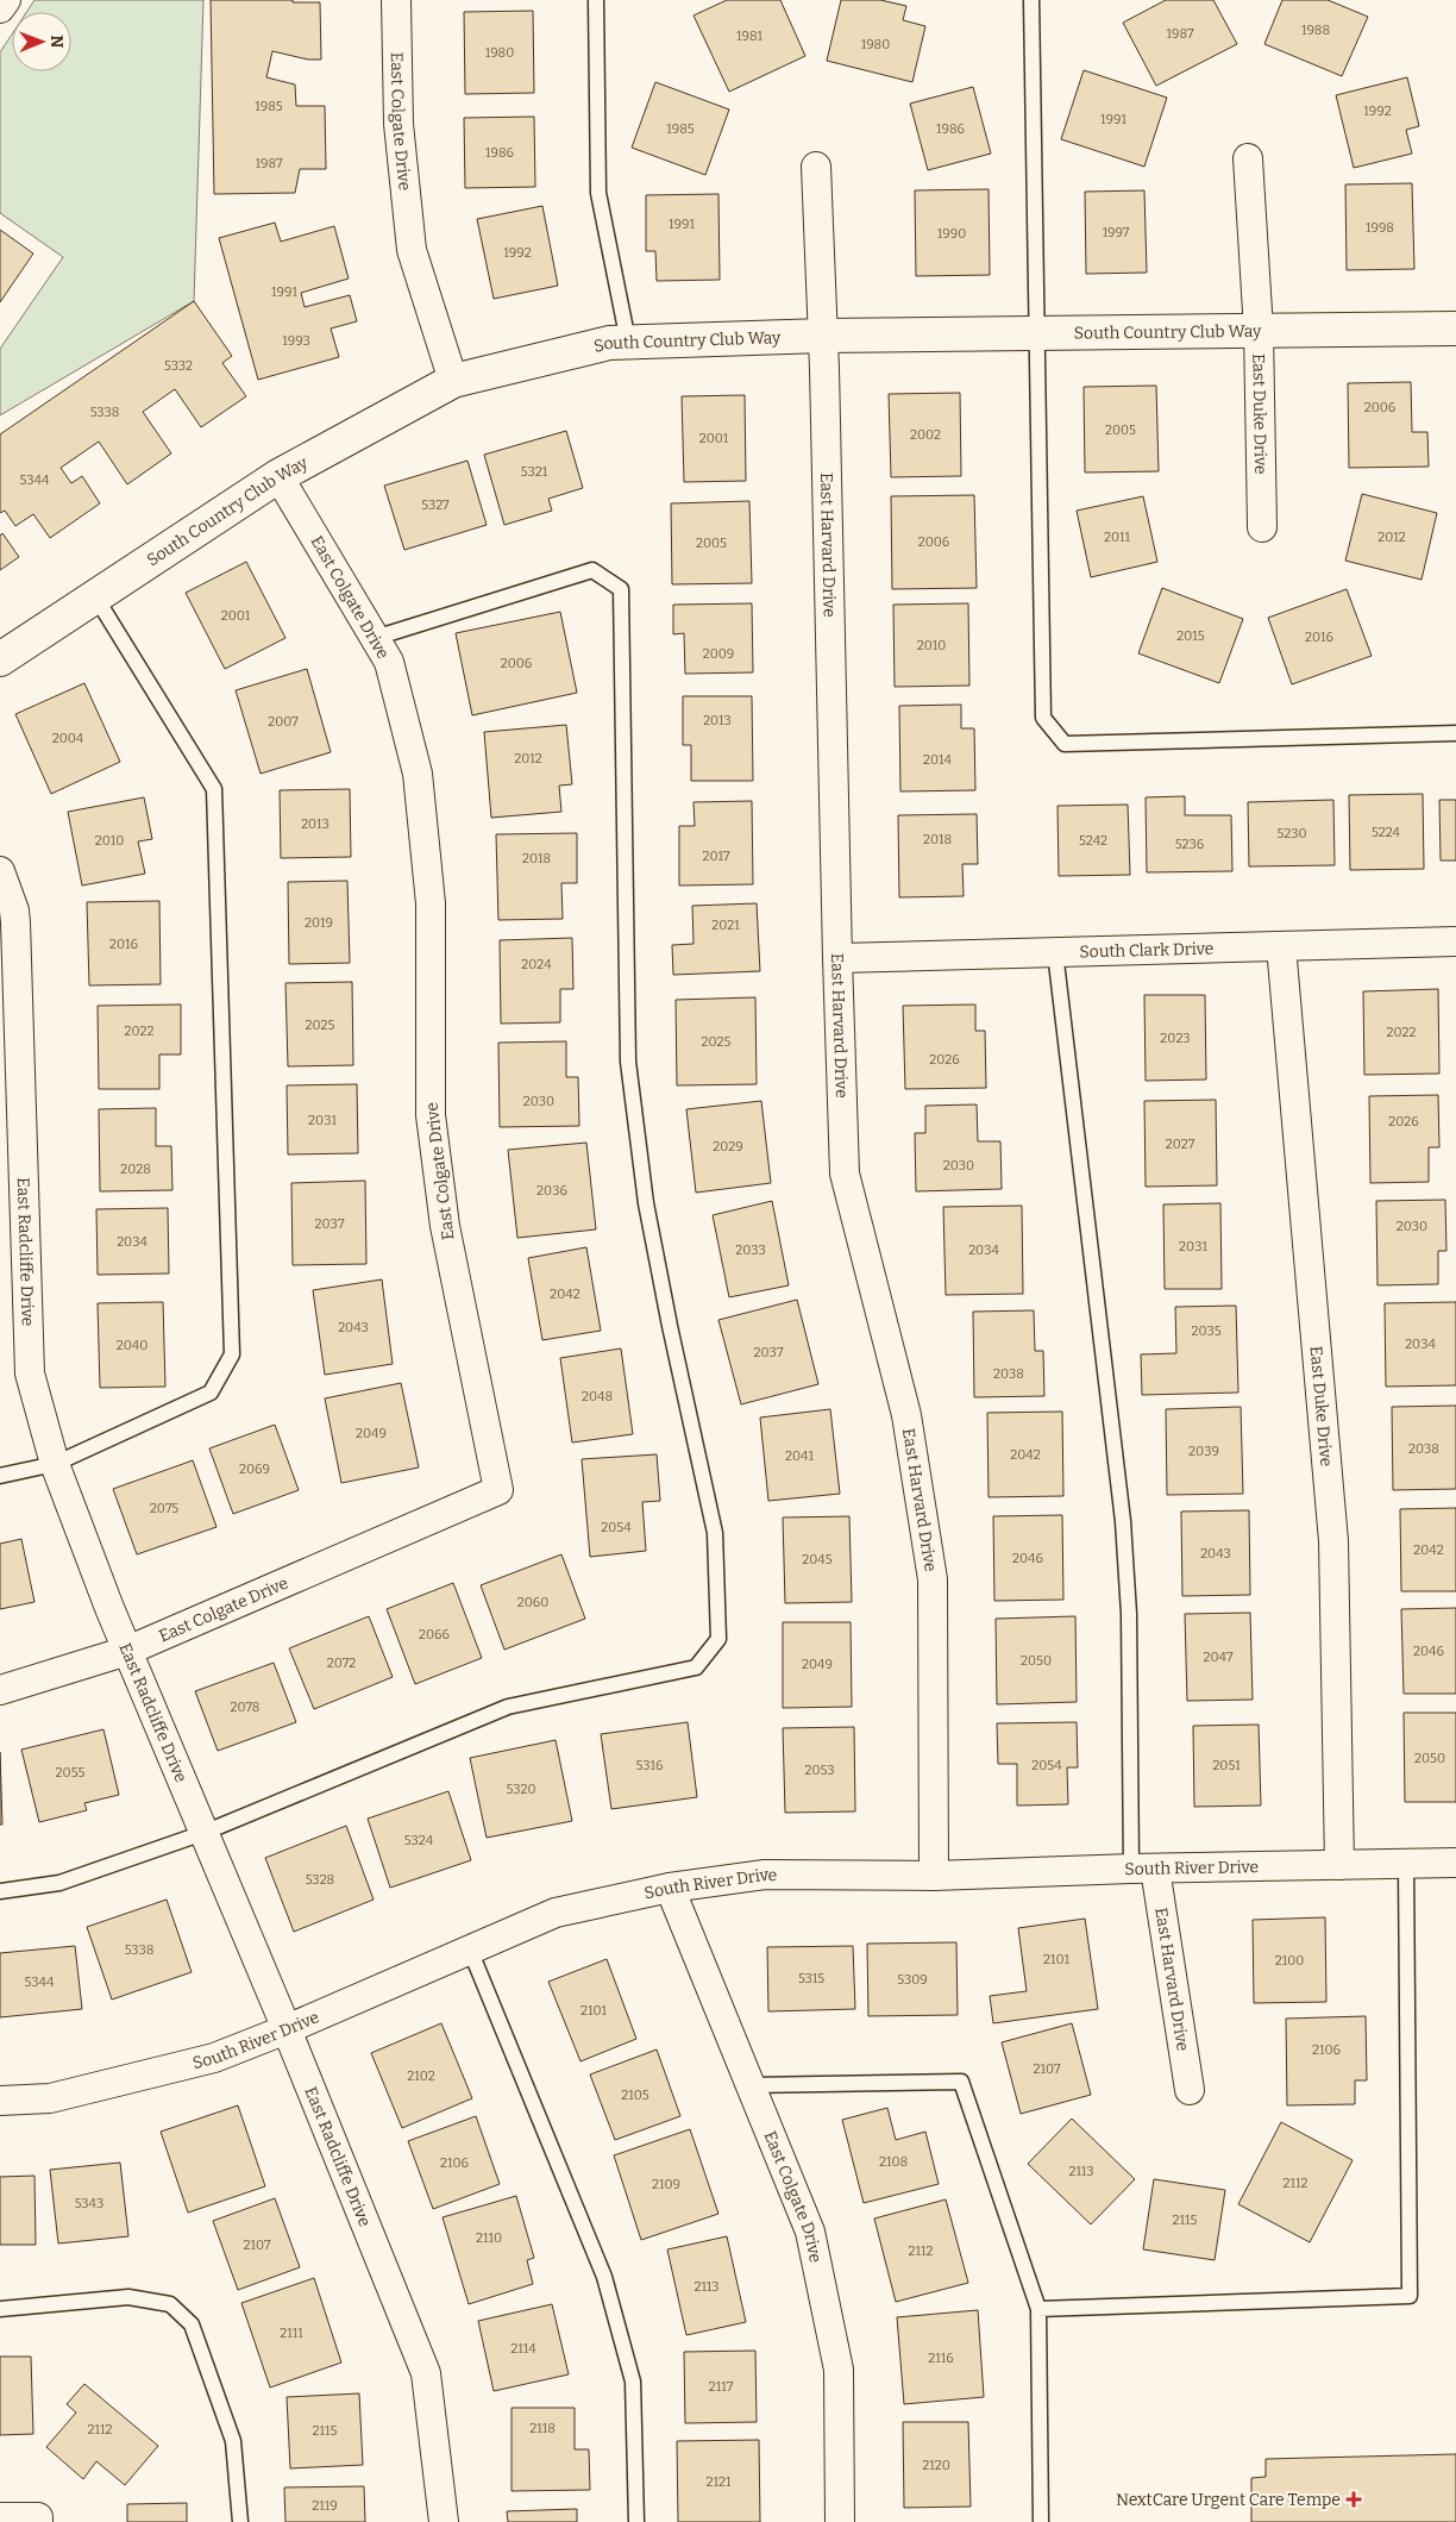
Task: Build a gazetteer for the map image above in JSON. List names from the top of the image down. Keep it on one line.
{"streets":{"street":["East Colgate Drive","South Country Club Way","East Duke Drive","East Harvard Drive","South Clark Drive","East Radcliffe Drive","South River Drive"]},"crossings":[["East Colgate Drive","South Country Club Way"],["East Colgate Drive","East Radcliffe Drive"],["East Colgate Drive","South River Drive"],["South Country Club Way","East Duke Drive"],["South Country Club Way","East Harvard Drive"],["East Duke Drive","South Clark Drive"],["East Duke Drive","South River Drive"],["East Harvard Drive","South Clark Drive"],["East Harvard Drive","South River Drive"],["East Radcliffe Drive","South River Drive"]],"places":{"health":["NextCare Urgent Care Tempe"]},"house_numbers":["1988","1987","1981","1980","1980","1985","1992","1991","1985","1986","1986","1987","1991","1998","1997","1990","1992","1991","1993","5332","2006","5338","2005","2002","2001","5321","5344","5327","2011","2012","2006","2005","2001","2015","2016","2010","2009","2006","2013","2007","2004","2012","2014","2013","5224","5230","2018","2010","5242","5236","2017","2018","2019","2021","2016","2024","2025","2022","2022","2023","2025","2026","2030","2031","2026","2027","2029","2030","2028","2036","2037","2030","2034","2031","2033","2034","2042","2043","2035","2034","2040","2037","2038","2048","2049","2038","2039","2042","2041","2069","2075","2054","2042","2043","2046","2045","2060","2066","2046","2047","2050","2072","2049","2078","2050","5316","2054","2051","2053","2055","5320","5324","5328","5338","2101","2100","5315","5309","5344","2101","2106","2107","2102","2105","2108","2106","2113","2112","2109","5343","2115","2110","2107","2112","2113","2111","2114","2116","2117","2118","2112","2115","2120","2121","2119"],"north":"right"}
